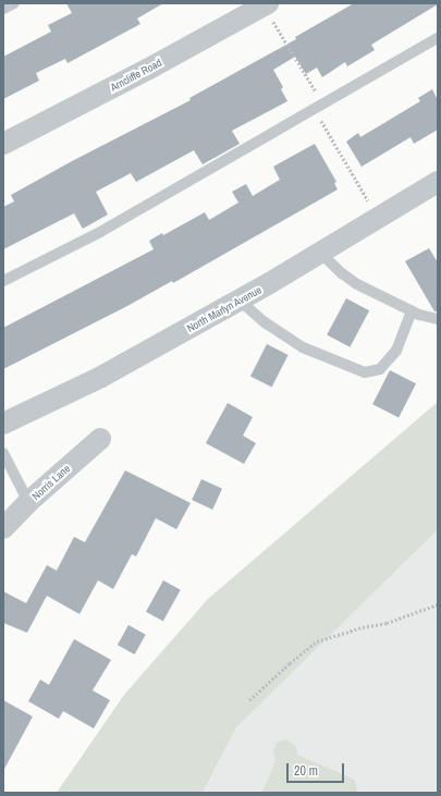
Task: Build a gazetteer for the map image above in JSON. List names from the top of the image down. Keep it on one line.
{"streets":{"street":["Arncliffe Road","North Marlyn Avenue","Norris Lane"]},"scale_bar":"20 m"}
